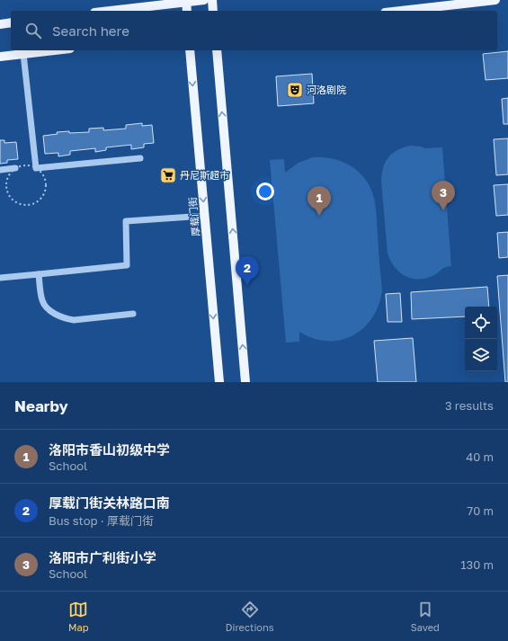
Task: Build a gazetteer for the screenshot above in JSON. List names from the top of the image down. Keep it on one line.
{"streets":{"main road":["厚载门街"]},"places":{"theatre":["河洛剧院"],"supermarket":["丹尼斯超市"]},"page":{"search":"Search here","pins":["3","1","2"],"heading":["Nearby","3 results"],"list":[{"mark":"1","name":"洛阳市香山初级中学","note":"School","value":"40 m"},{"mark":"2","name":"厚载门街关林路口南","note":"Bus stop · 厚载门街","value":"70 m"},{"mark":"3","name":"洛阳市广利街小学","note":"School","value":"130 m"}],"nav":["Map","Directions","Saved"]}}
